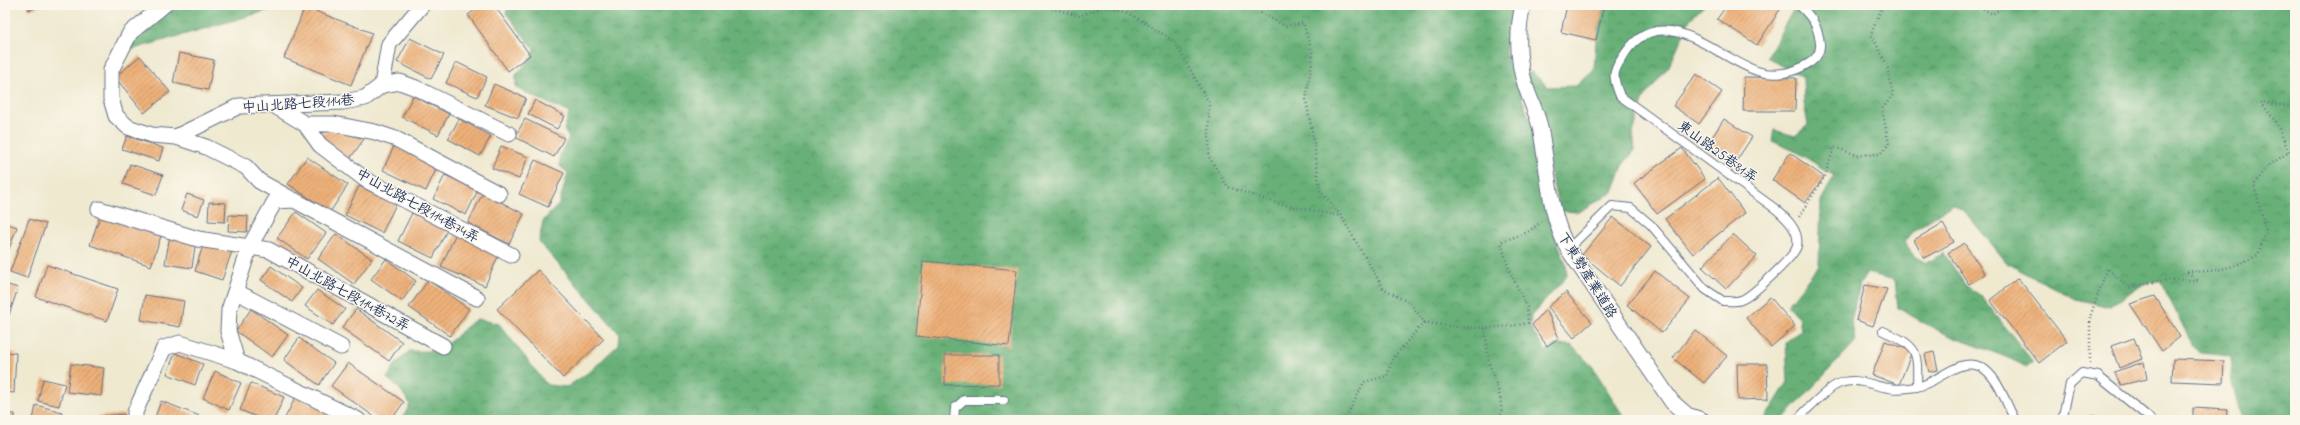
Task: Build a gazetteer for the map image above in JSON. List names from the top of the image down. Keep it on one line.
{"streets":{"street":["中山北路七段114巷","中山北路七段114巷74弄","下東勢產業道路","中山北路七段114巷72弄"],"lane":["東山路25巷81弄"]},"crossings":[["中山北路七段114巷","中山北路七段114巷74弄"],["東山路25巷81弄","下東勢產業道路"]]}
